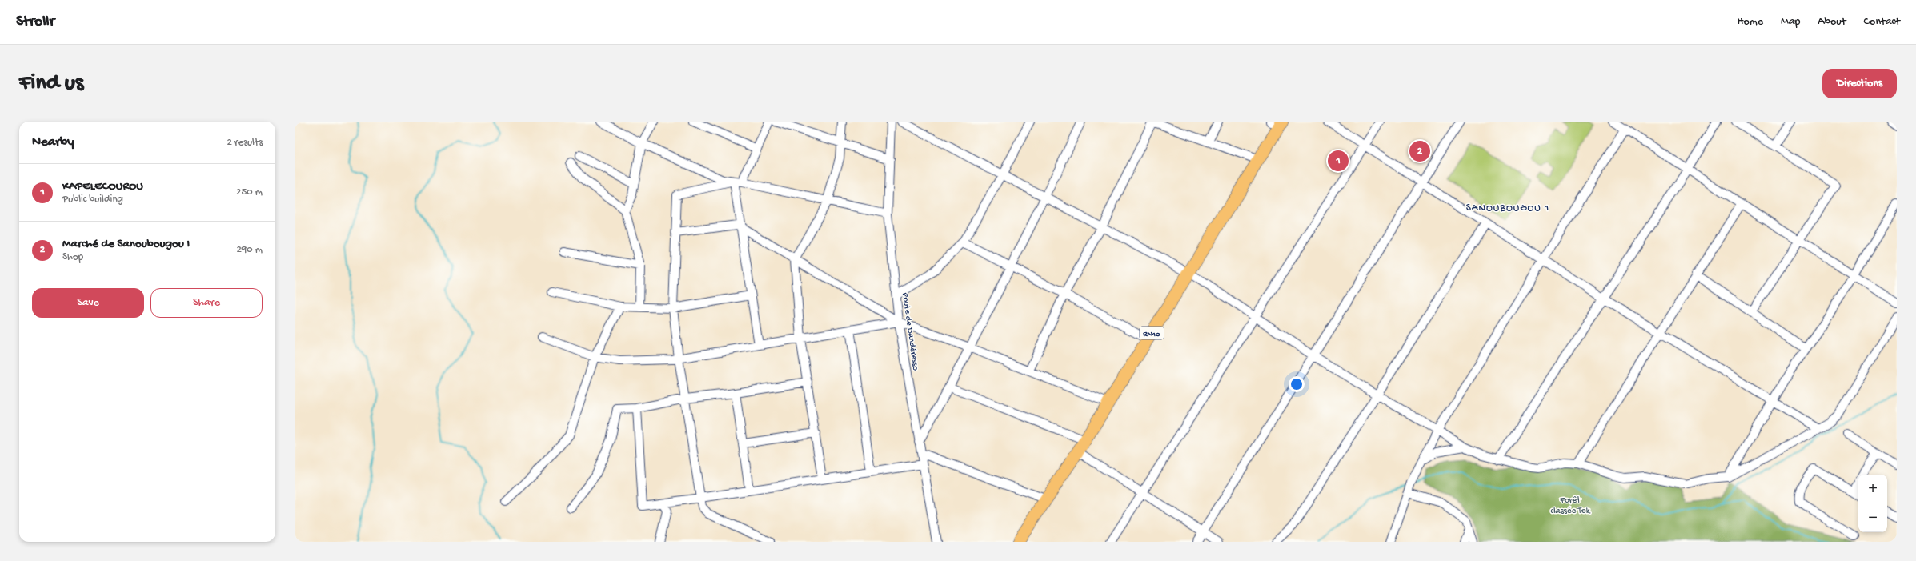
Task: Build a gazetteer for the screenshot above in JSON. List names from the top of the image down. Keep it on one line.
{"streets":{"highway":["RN10"],"street":["Route de Dandéresso"]},"districts":["SANOUBOUGOU 1"],"parks":["Forêt classée Tok"],"page":{"header":"Strollr","nav":["Home","Map","About","Contact"],"buttons":["Directions",["Save","Share"]],"title":"Find us","heading":["Nearby","2 results"],"pins":["2","1"],"list":[{"mark":"1","name":"KAPELECOUROU","note":"Public building","value":"250 m"},{"mark":"2","name":"Marché de Sanoubougou I","note":"Shop","value":"290 m"}],"map_buttons":["+","−"]}}
